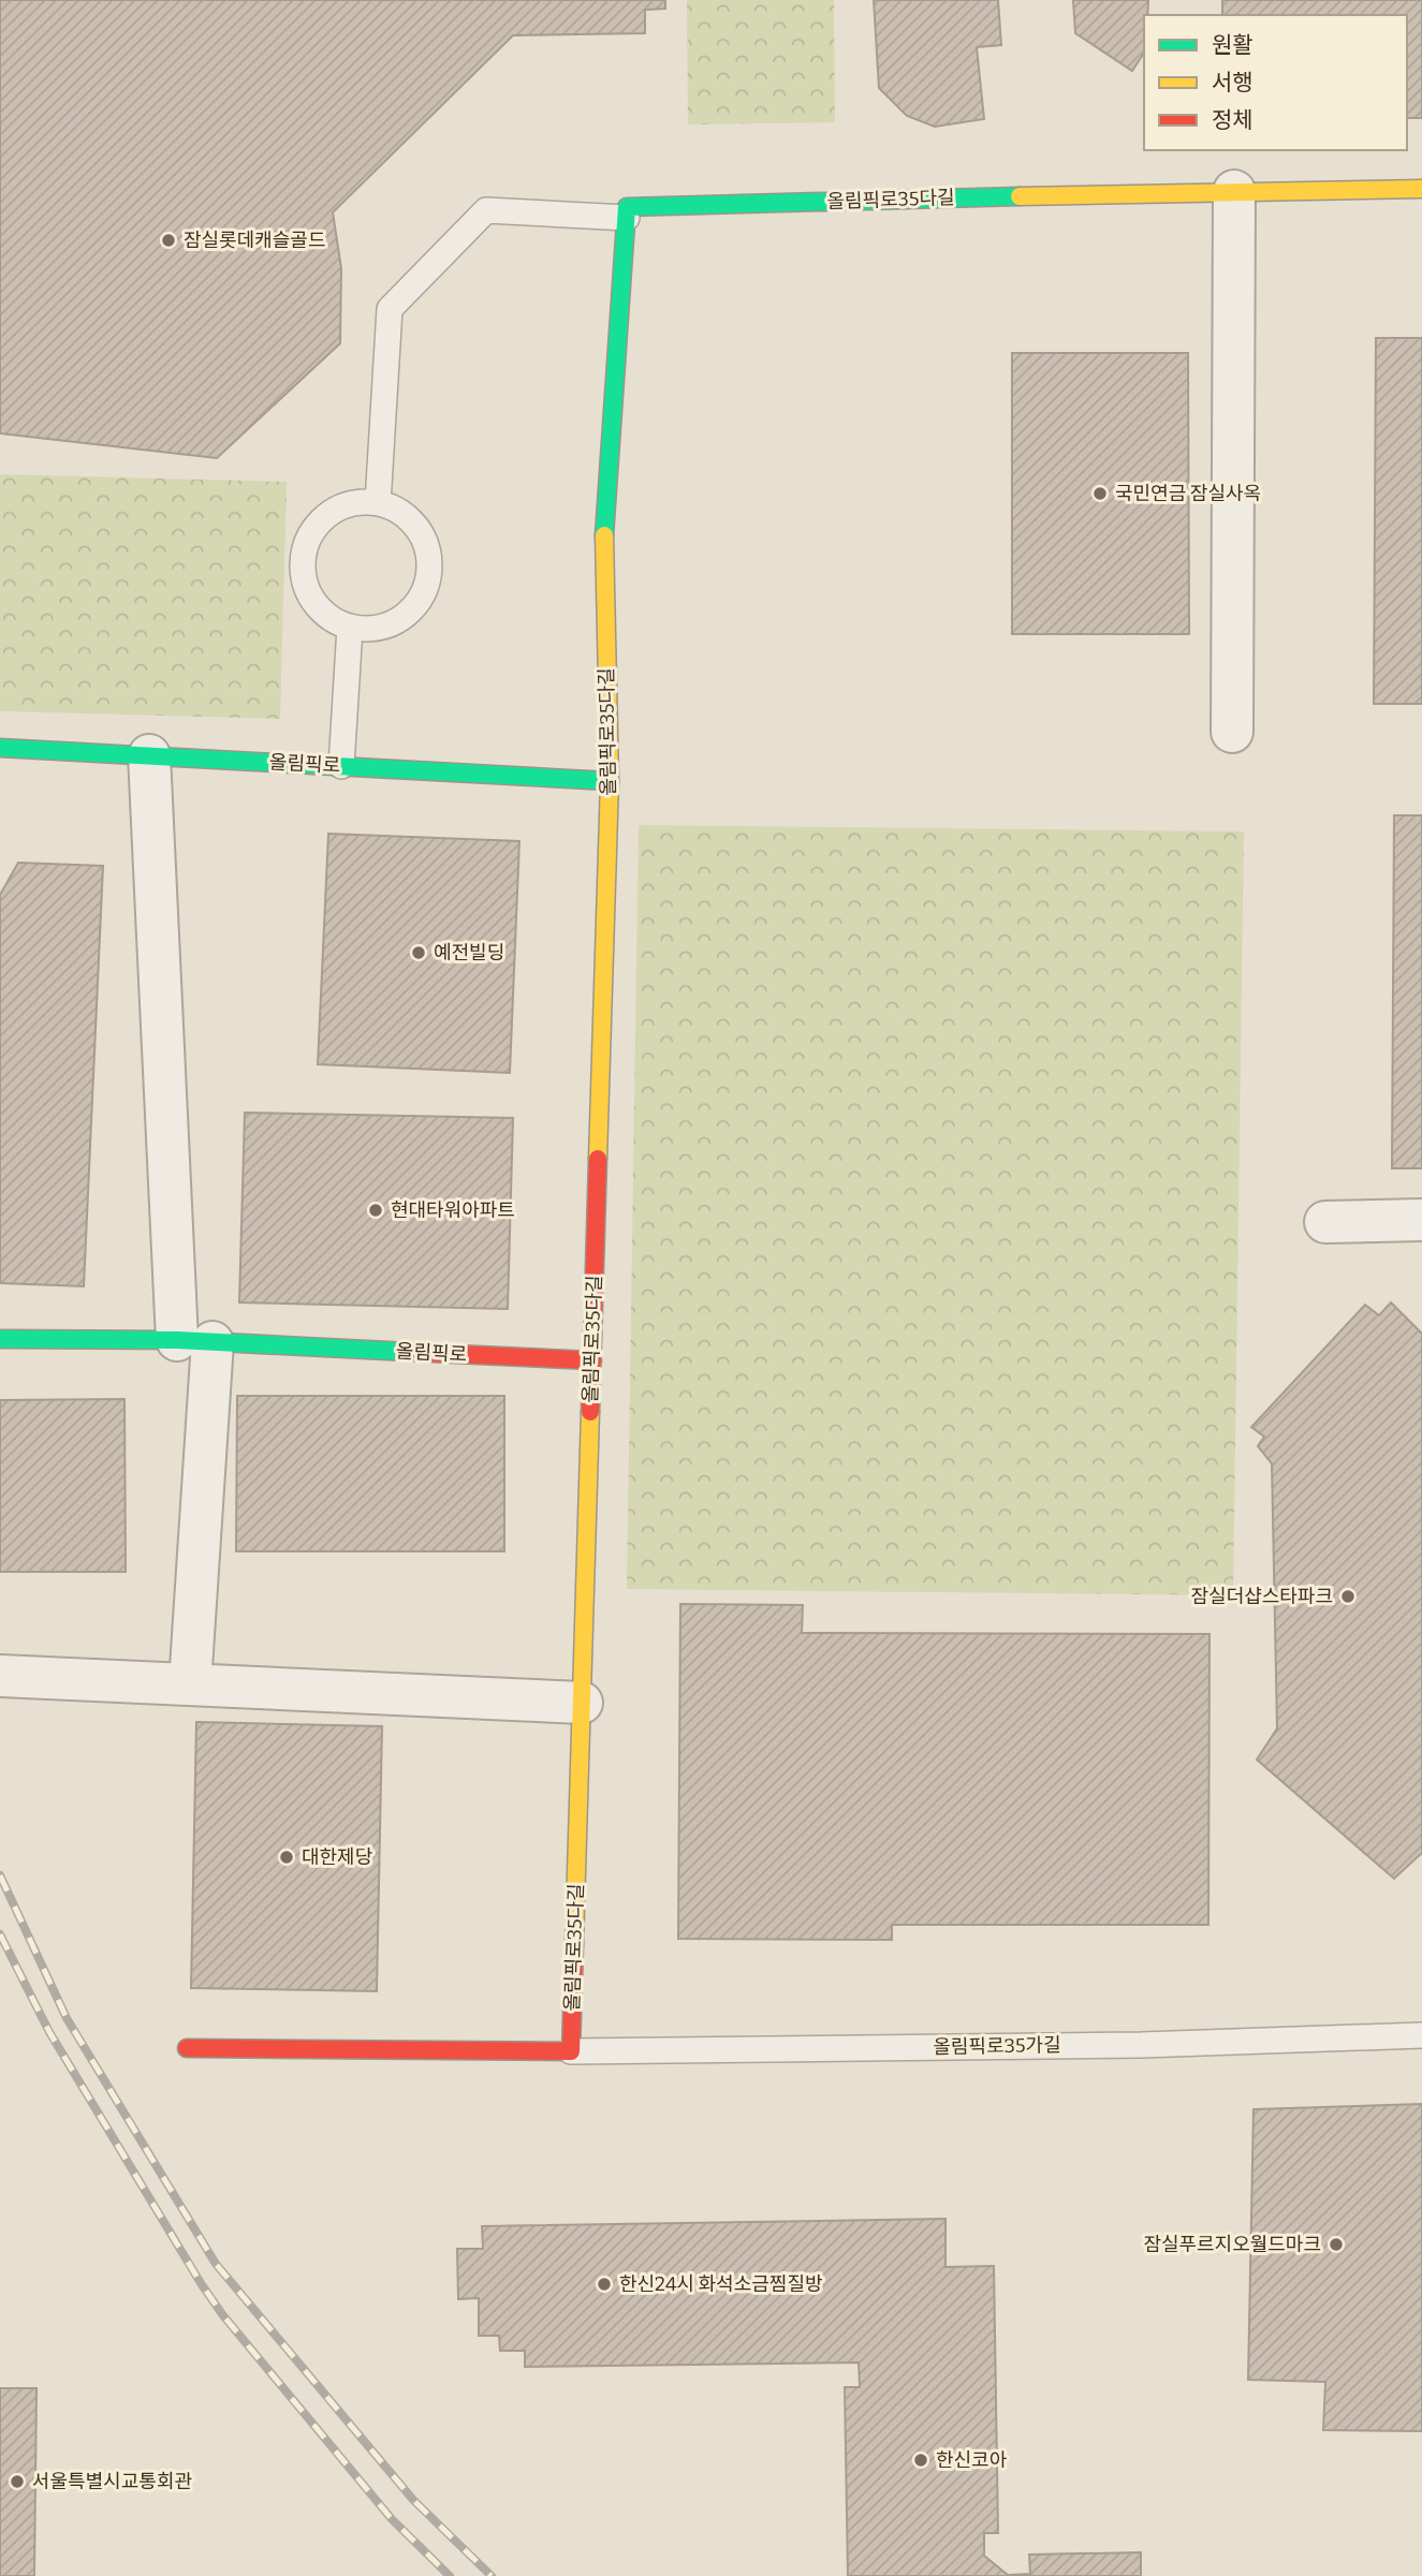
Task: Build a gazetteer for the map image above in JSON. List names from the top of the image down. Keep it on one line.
{"streets":{"street":["올림픽로35다길","올림픽로"],"lane":["올림픽로35가길"]},"crossings":[["올림픽로35다길","올림픽로"],["올림픽로35다길","올림픽로35가길"]],"places":["잠실롯데캐슬골드","국민연금 잠실사옥","예전빌딩","현대타워아파트","잠실더샵스타파크","대한제당","잠실푸르지오월드마크","한신24시 화석소금찜질방","한신코아","서울특별시교통회관"],"legend":["원활","서행","정체"]}
